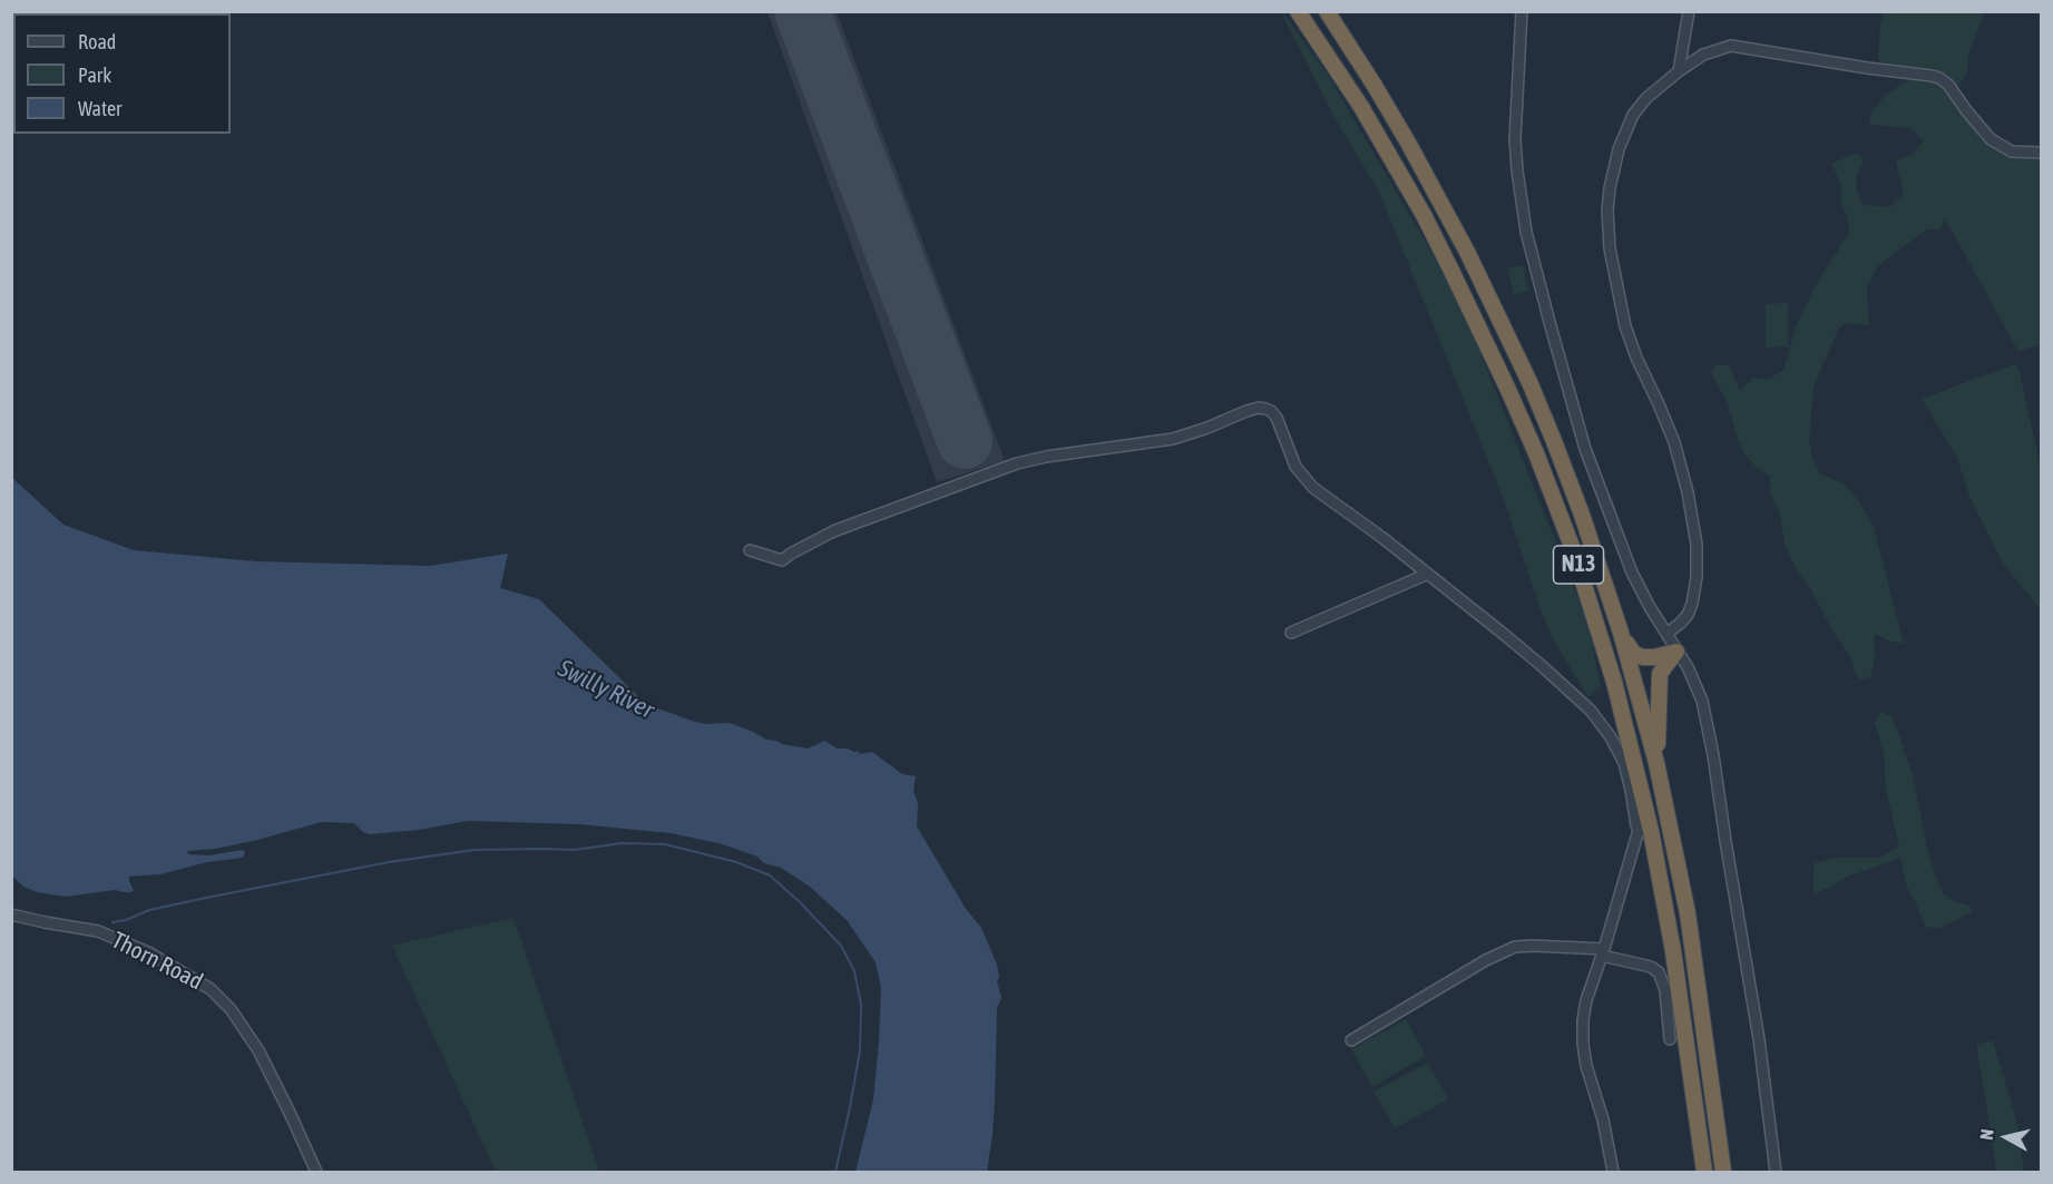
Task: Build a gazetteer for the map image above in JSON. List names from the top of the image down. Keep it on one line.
{"streets":{"highway":["N13"],"street":["Thorn Road"]},"water":["Swilly River"],"legend":["Road","Park","Water"],"north":"left"}
